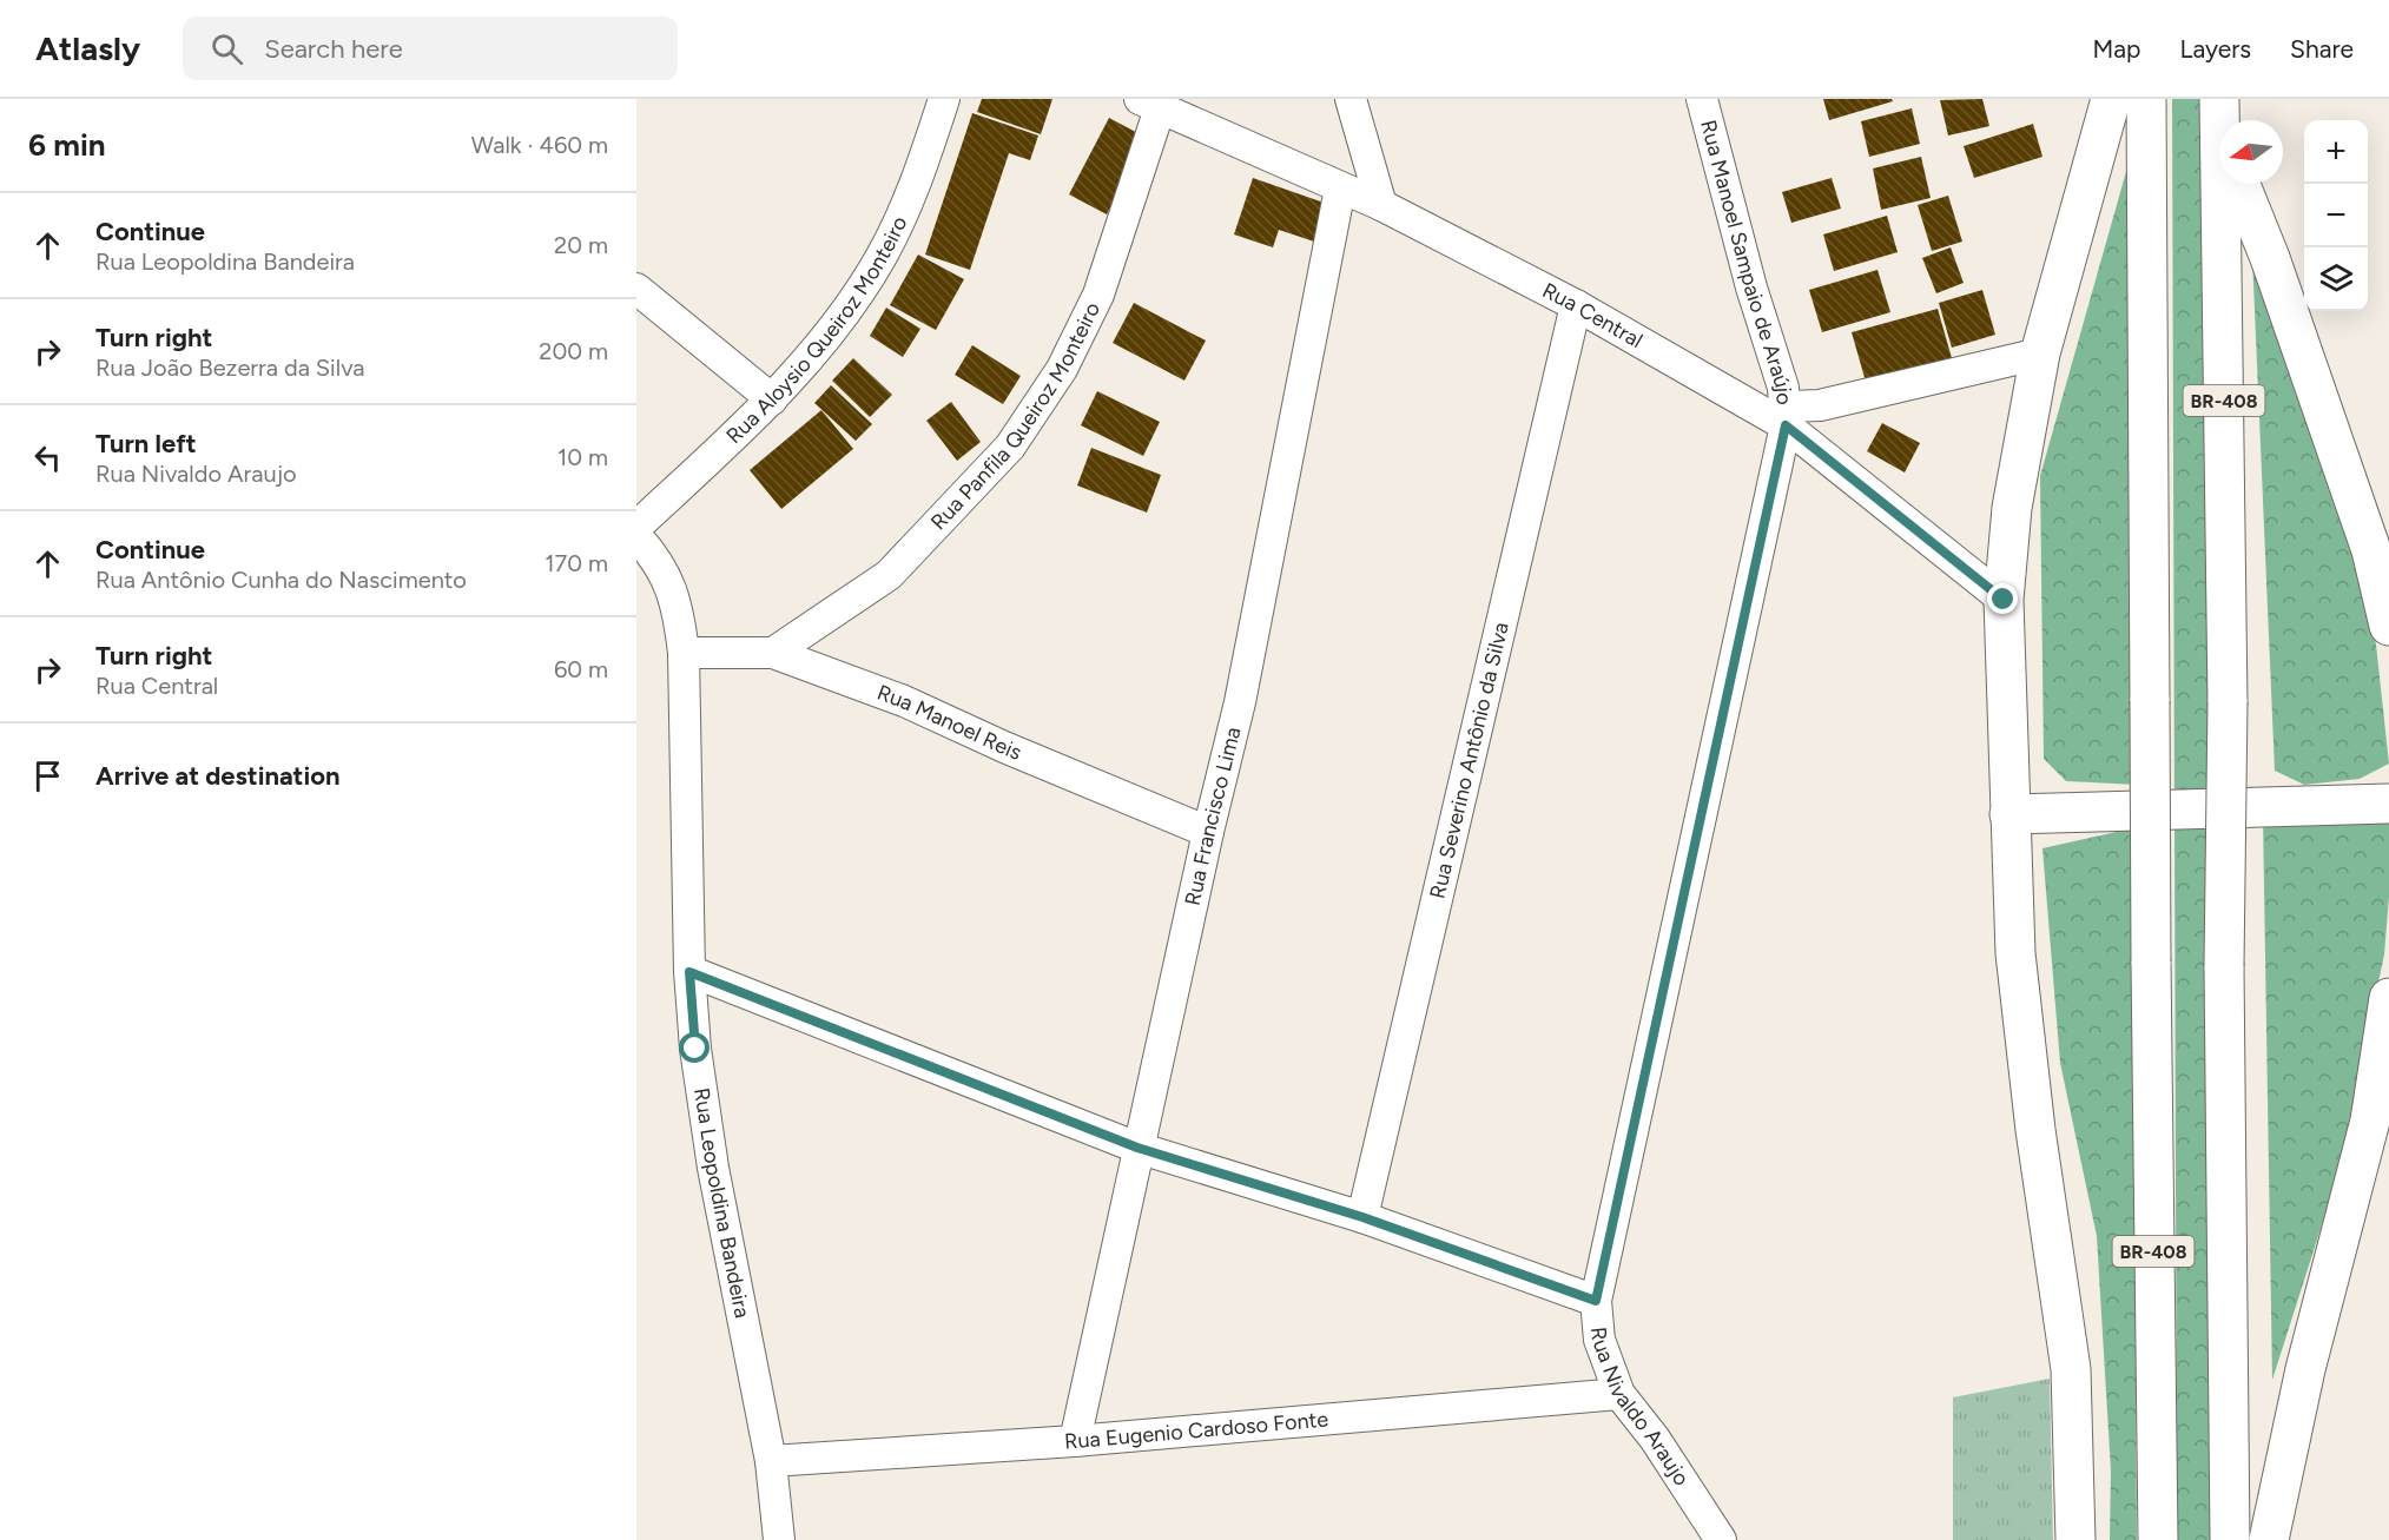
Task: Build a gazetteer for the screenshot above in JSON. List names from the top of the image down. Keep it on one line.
{"streets":{"highway":["BR-408"],"street":["Rua Manoel Sampaio de Araújo","Rua Central","Rua Aloysio Queiroz Monteiro","Rua Panfila Queiroz Monteiro","Rua Manoel Reis","Rua Severino Antônio da Silva","Rua Francisco Lima","Rua Leopoldina Bandeira","Rua Nivaldo Araujo","Rua Eugenio Cardoso Fonte"]},"crossings":[["Rua Manoel Sampaio de Araújo","Rua Central"],["Rua Manoel Sampaio de Araújo","Rua Nivaldo Araujo"],["Rua Central","Rua Panfila Queiroz Monteiro"],["Rua Central","Rua Severino Antônio da Silva"],["Rua Central","Rua Francisco Lima"],["Rua Central","Rua Nivaldo Araujo"],["Rua Panfila Queiroz Monteiro","Rua Manoel Reis"],["Rua Manoel Reis","Rua Francisco Lima"],["Rua Manoel Reis","Rua Leopoldina Bandeira"],["Rua Francisco Lima","Rua Eugenio Cardoso Fonte"],["Rua Leopoldina Bandeira","Rua Eugenio Cardoso Fonte"],["Rua Nivaldo Araujo","Rua Eugenio Cardoso Fonte"]],"north":"left","page":{"header":"Atlasly","search":"Search here","nav":["Map","Layers","Share"],"heading":["6 min","Walk · 460 m"],"map_buttons":["+","−"],"list":[["Continue","Rua Leopoldina Bandeira","20 m"],["Turn right","Rua João Bezerra da Silva","200 m"],["Turn left","Rua Nivaldo Araujo","10 m"],["Continue","Rua Antônio Cunha do Nascimento","170 m"],["Turn right","Rua Central","60 m"],"Arrive at destination"]}}
